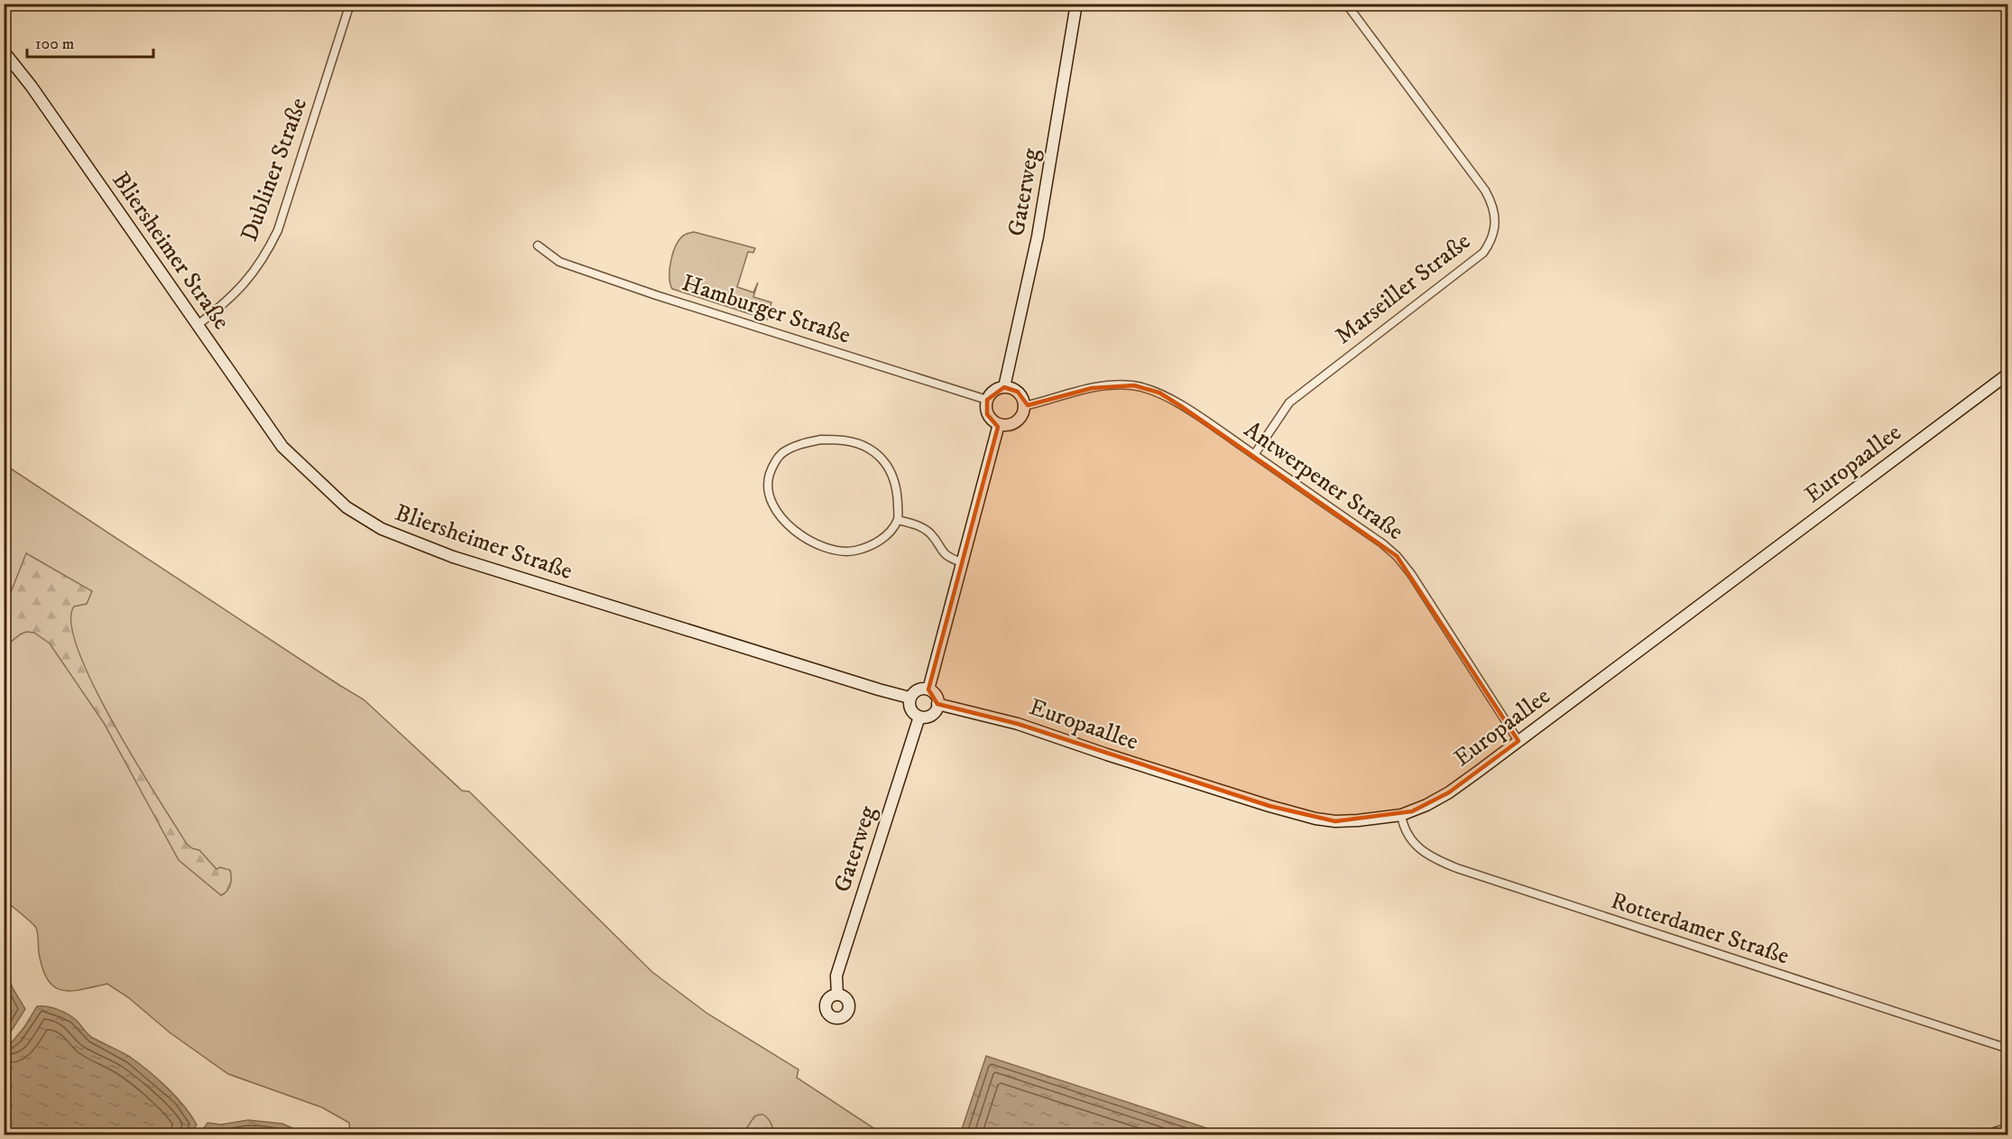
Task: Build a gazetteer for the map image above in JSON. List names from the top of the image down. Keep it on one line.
{"streets":{"main road":["Gaterweg","Bliersheimer Straße","Europaallee"],"street":["Dubliner Straße","Marseiller Straße","Hamburger Straße","Antwerpener Straße","Rotterdamer Straße"]},"crossings":[["Dubliner Straße","Bliersheimer Straße"],["Gaterweg","Bliersheimer Straße"],["Gaterweg","Hamburger Straße"],["Gaterweg","Europaallee"],["Gaterweg","Antwerpener Straße"],["Bliersheimer Straße","Europaallee"],["Marseiller Straße","Antwerpener Straße"],["Hamburger Straße","Antwerpener Straße"],["Europaallee","Antwerpener Straße"],["Europaallee","Rotterdamer Straße"]],"scale_bar":"100 m"}
